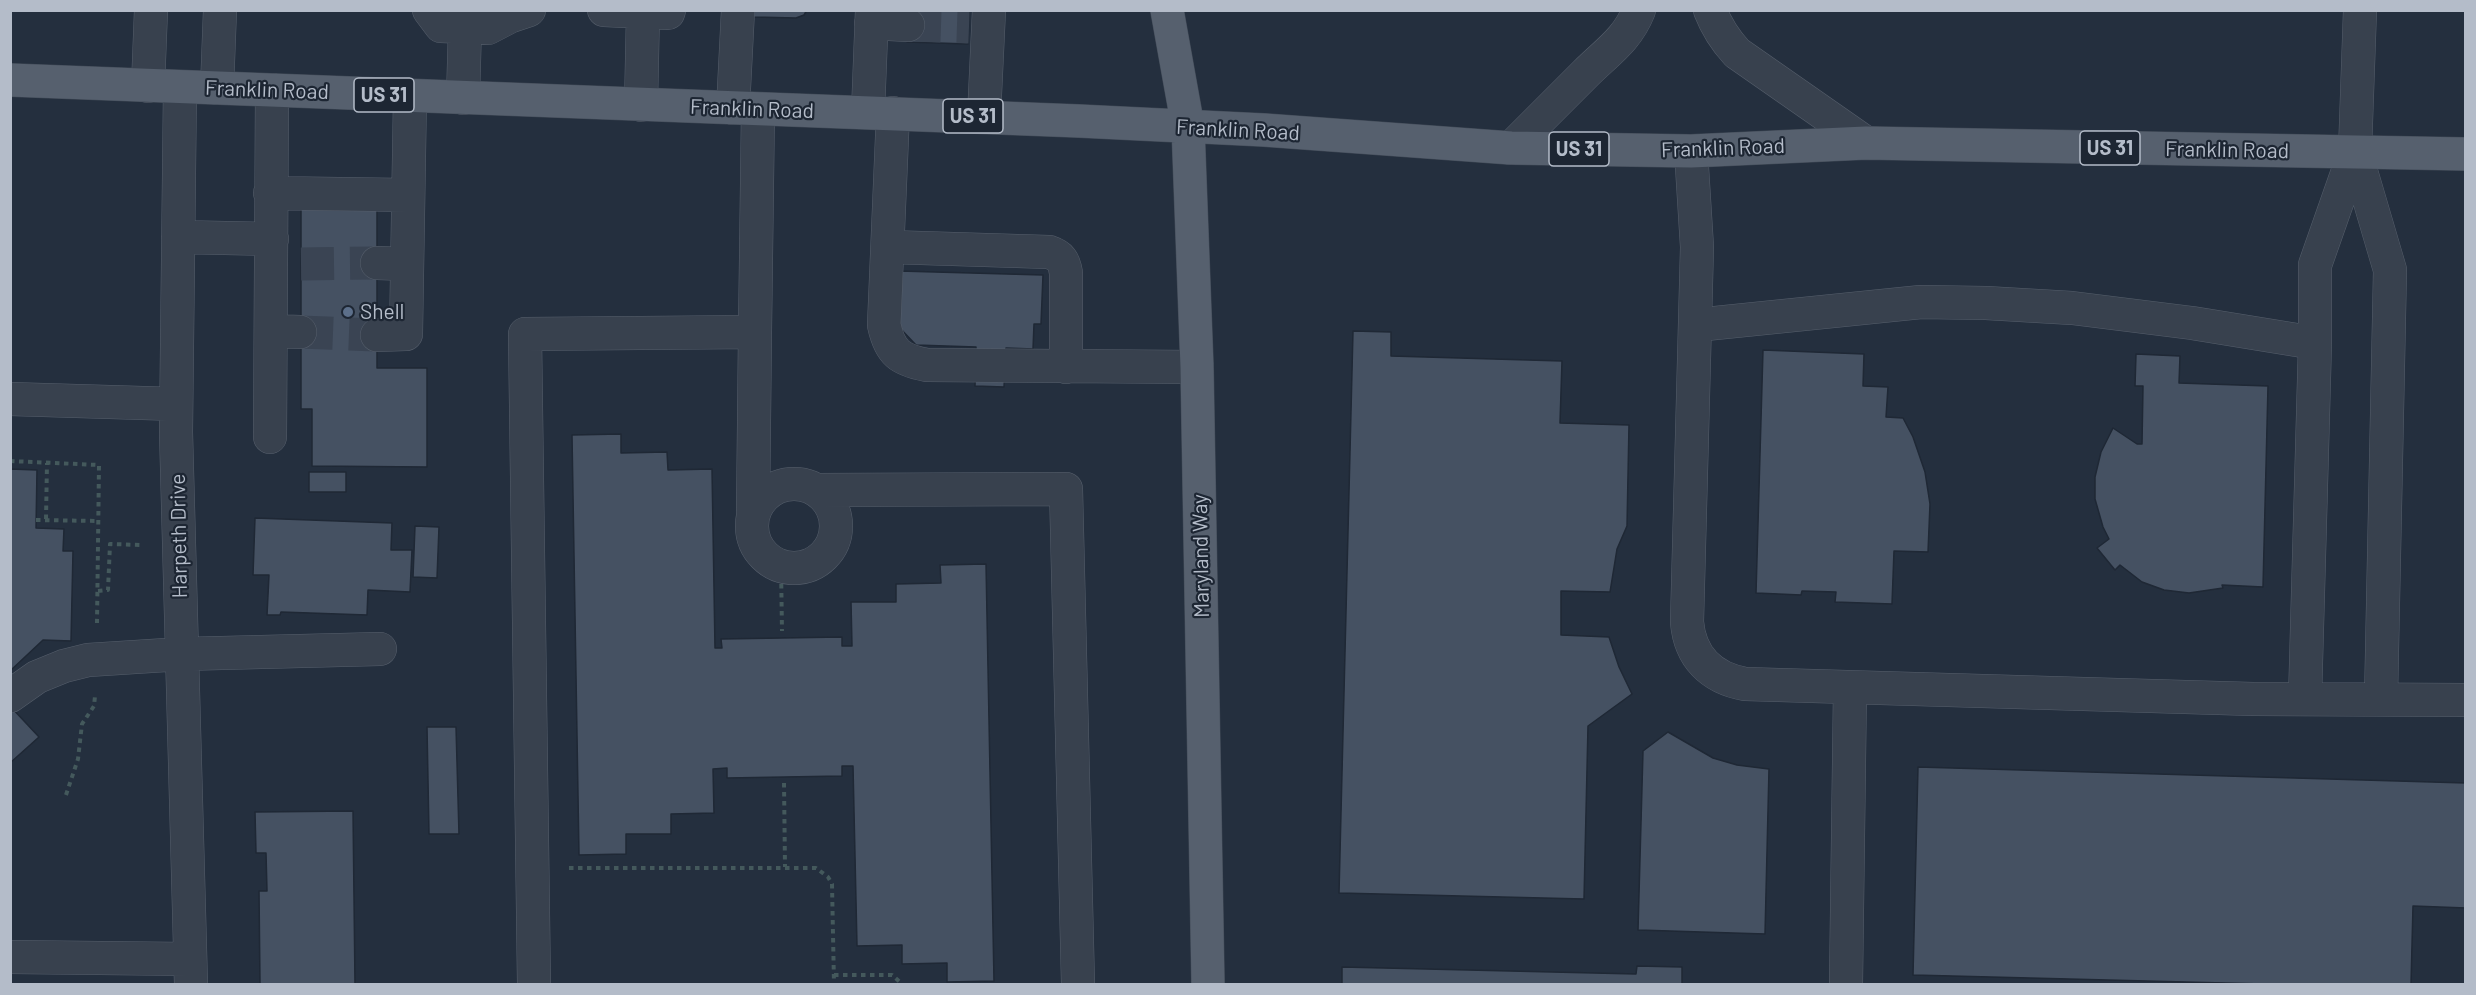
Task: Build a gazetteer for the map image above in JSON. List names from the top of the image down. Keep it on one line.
{"streets":{"main road":["Franklin Road","US 31","Maryland Way"],"street":["Harpeth Drive"]},"crossings":[["Franklin Road","Harpeth Drive"],["Franklin Road","Maryland Way"]],"places":["Shell"]}
